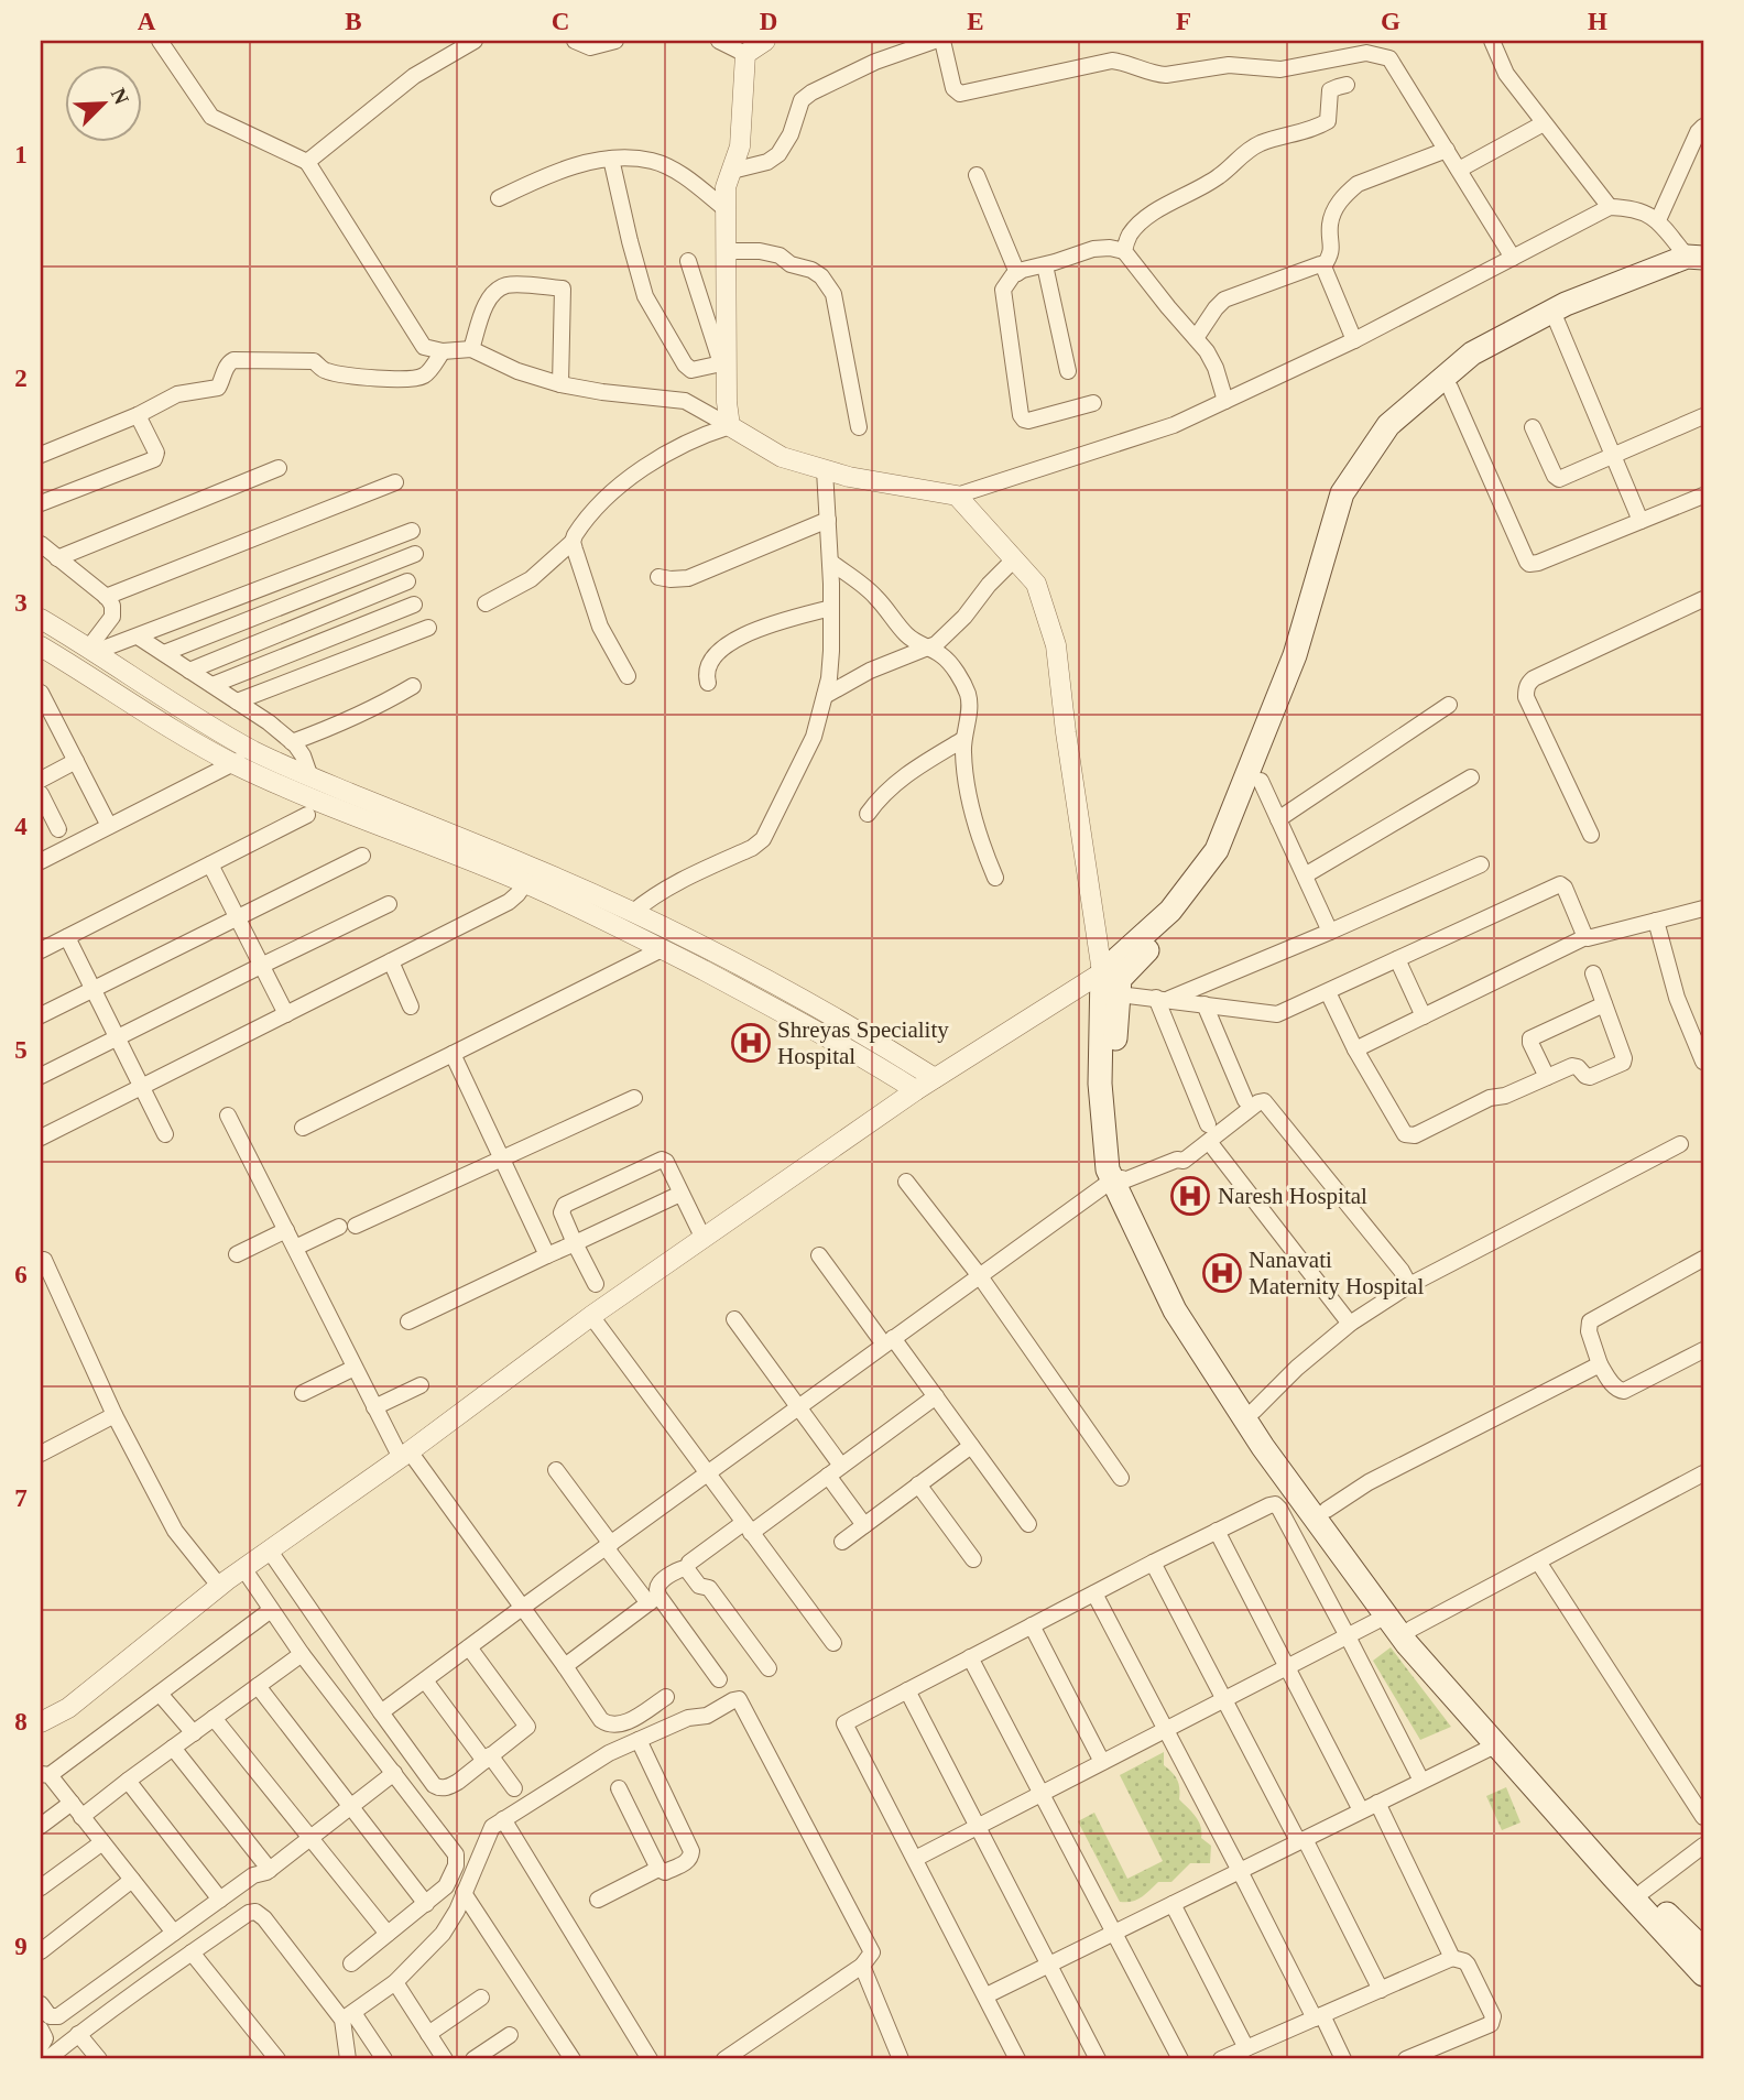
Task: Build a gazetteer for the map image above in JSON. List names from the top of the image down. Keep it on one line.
{"places":{"hospital":["Shreyas Speciality Hospital","Naresh Hospital","Nanavati Maternity Hospital"]},"north":"top right","grid":{"columns":["A","B","C","D","E","F","G","H"],"rows":["1","2","3","4","5","6","7","8","9"]}}
